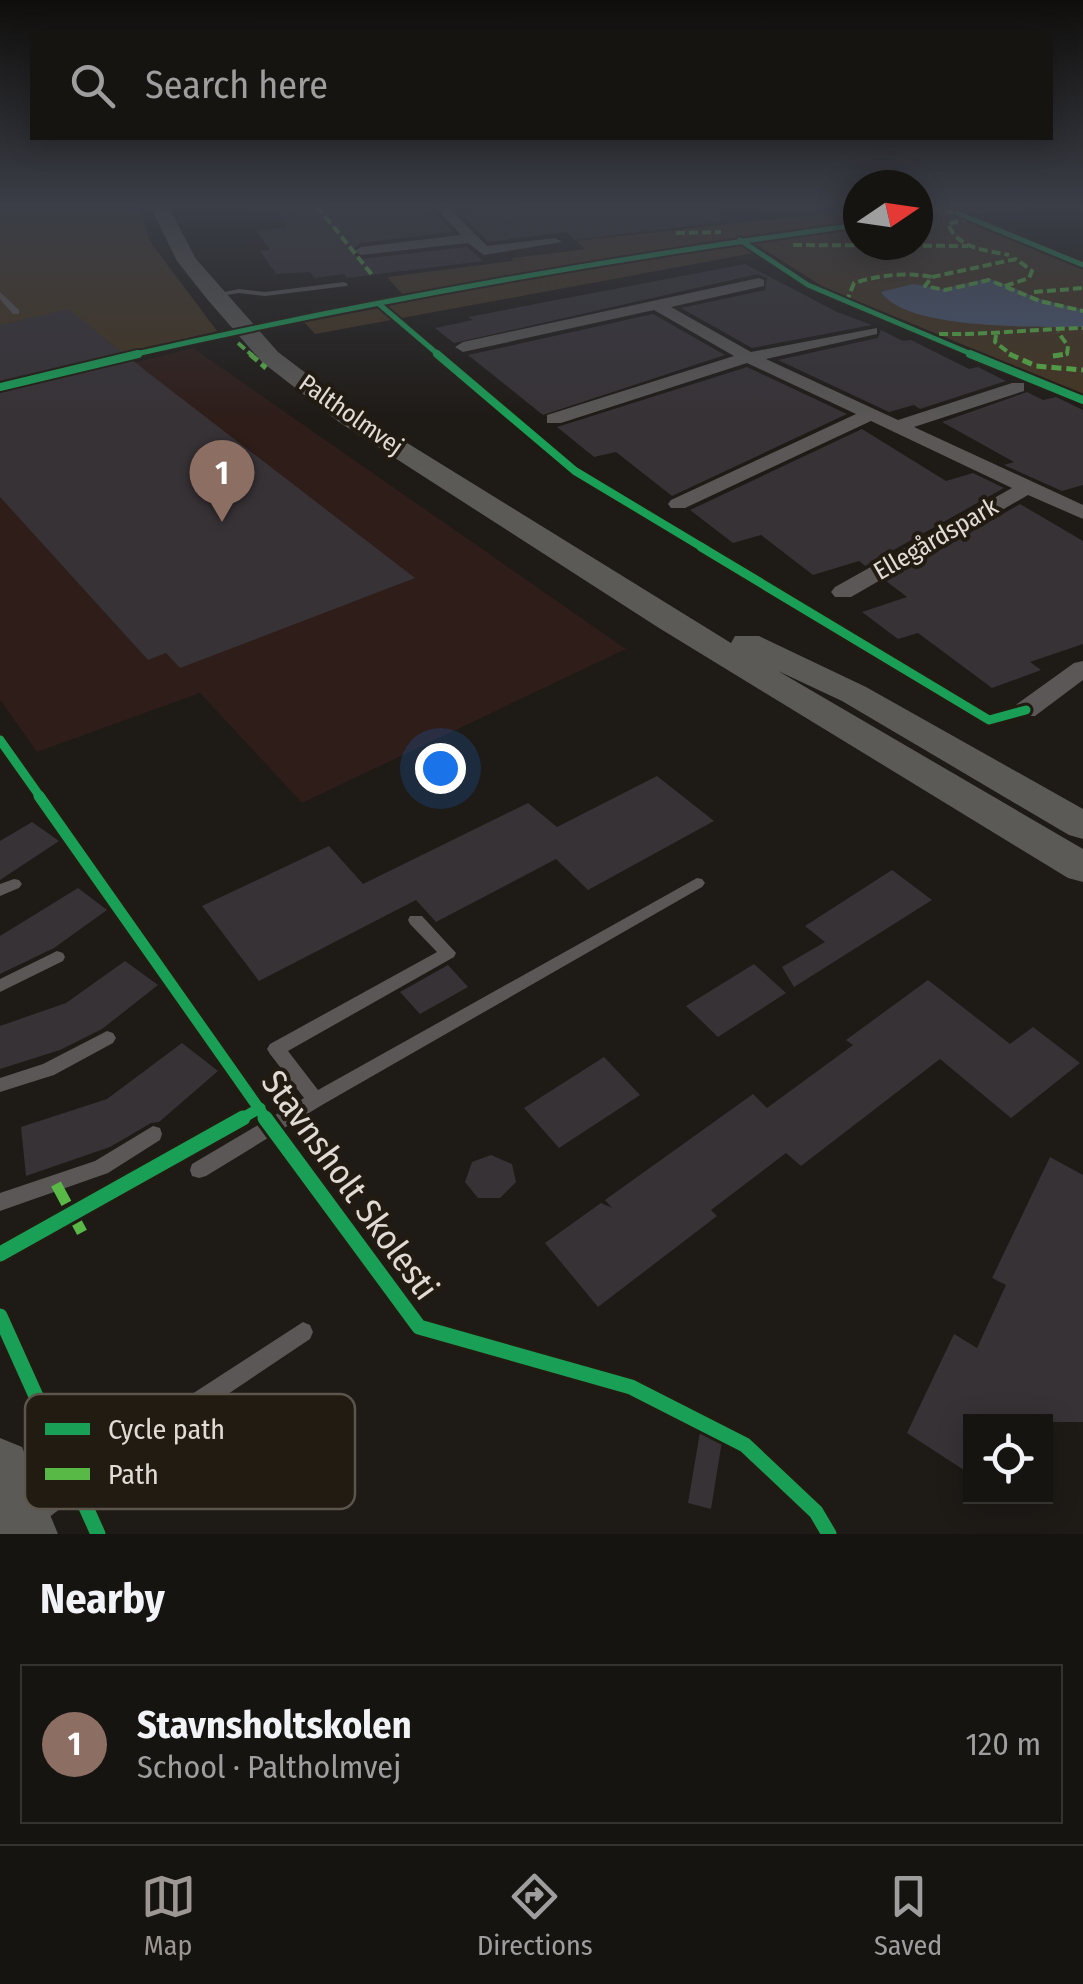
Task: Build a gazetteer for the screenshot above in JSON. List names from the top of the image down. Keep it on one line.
{"streets":{"street":["Paltholmvej","Ellegårdspark"],"cycle path":["Stavnsholt Skolesti"]},"legend":["Cycle path","Path"],"north":"right","page":{"search":"Search here","pins":"1","heading":"Nearby","list":[{"mark":"1","name":"Stavnsholtskolen","note":"School · Paltholmvej","value":"120 m"}],"nav":["Map","Directions","Saved"]}}
